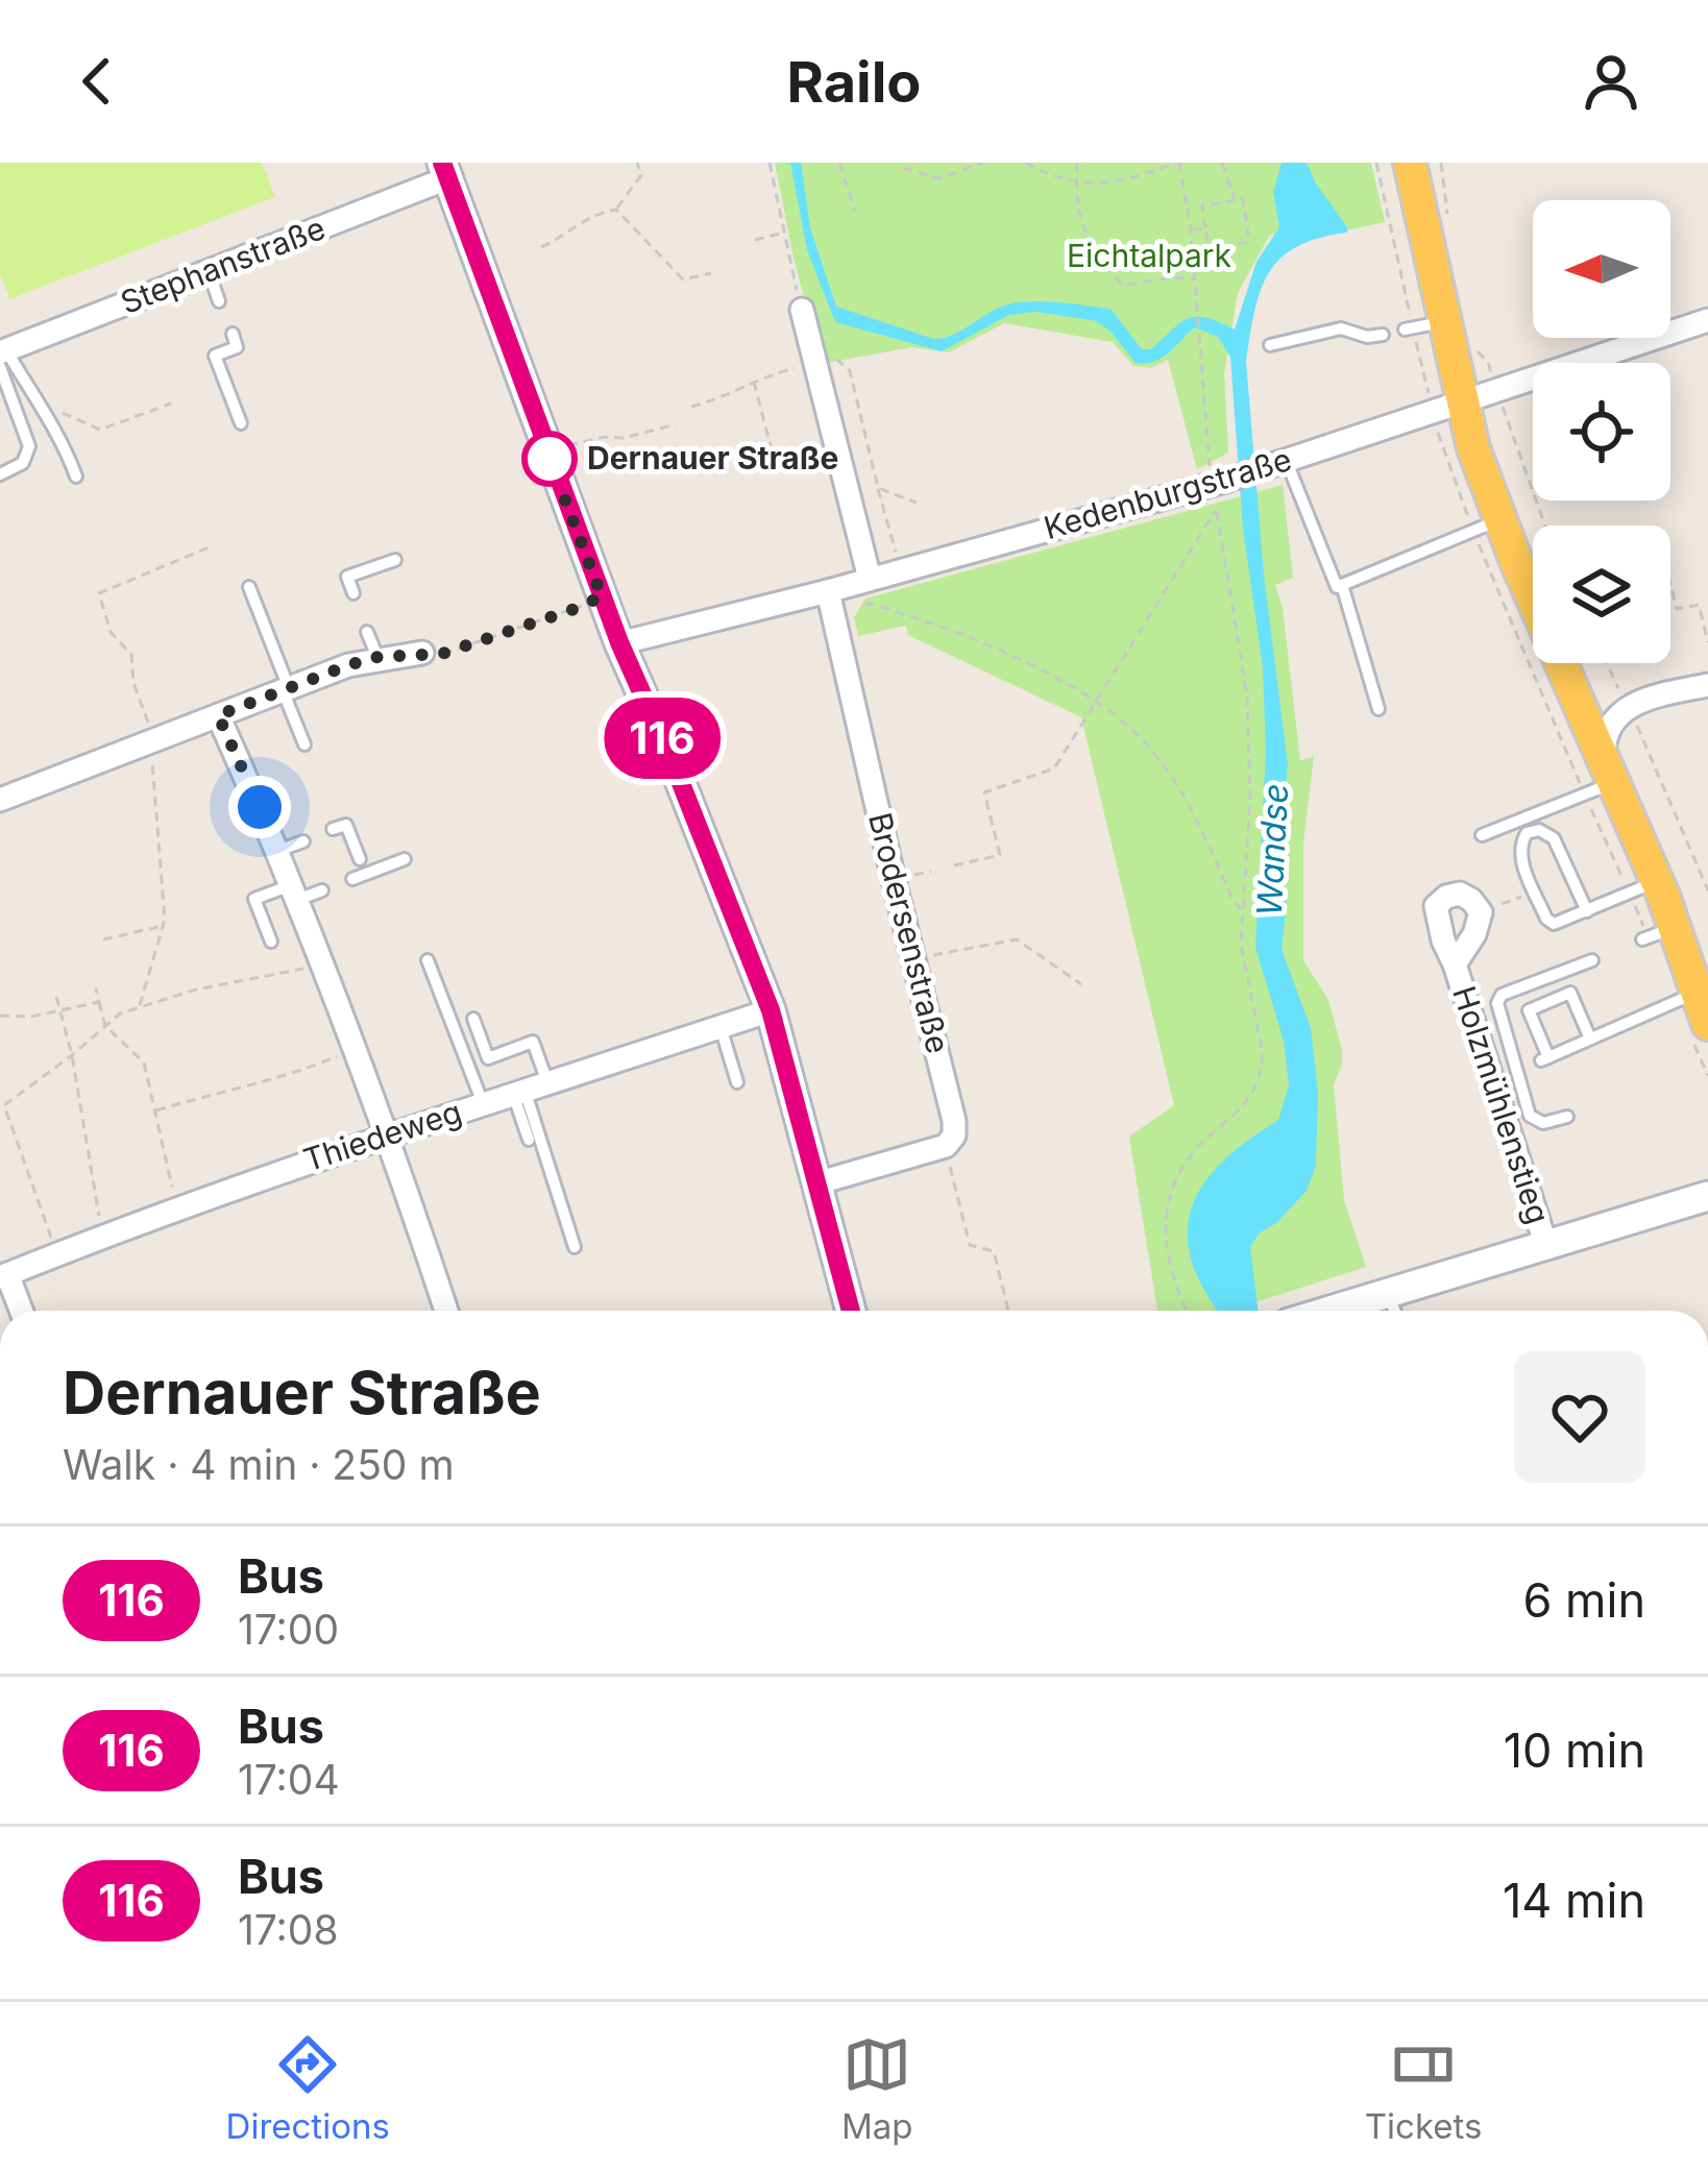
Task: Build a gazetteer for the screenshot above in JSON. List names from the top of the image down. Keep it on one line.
{"streets":{"street":["Stephanstraße","Kedenburgstraße","Brodersenstraße","Holzmühlenstieg","Thiedeweg"]},"crossings":[["Kedenburgstraße","Brodersenstraße"]],"water":["Wandse"],"parks":["Eichtalpark"],"places":["Dernauer Straße"],"lines":["bus line 116"],"north":"left","page":{"header":"Railo","on_map":"116","heading":["Dernauer Straße","Walk · 4 min · 250 m"],"list":[{"mark":"116","name":"Bus","note":"17:00","value":"6 min"},{"mark":"116","name":"Bus","note":"17:04","value":"10 min"},{"mark":"116","name":"Bus","note":"17:08","value":"14 min"}],"tabs":["Directions","Map","Tickets"]}}
